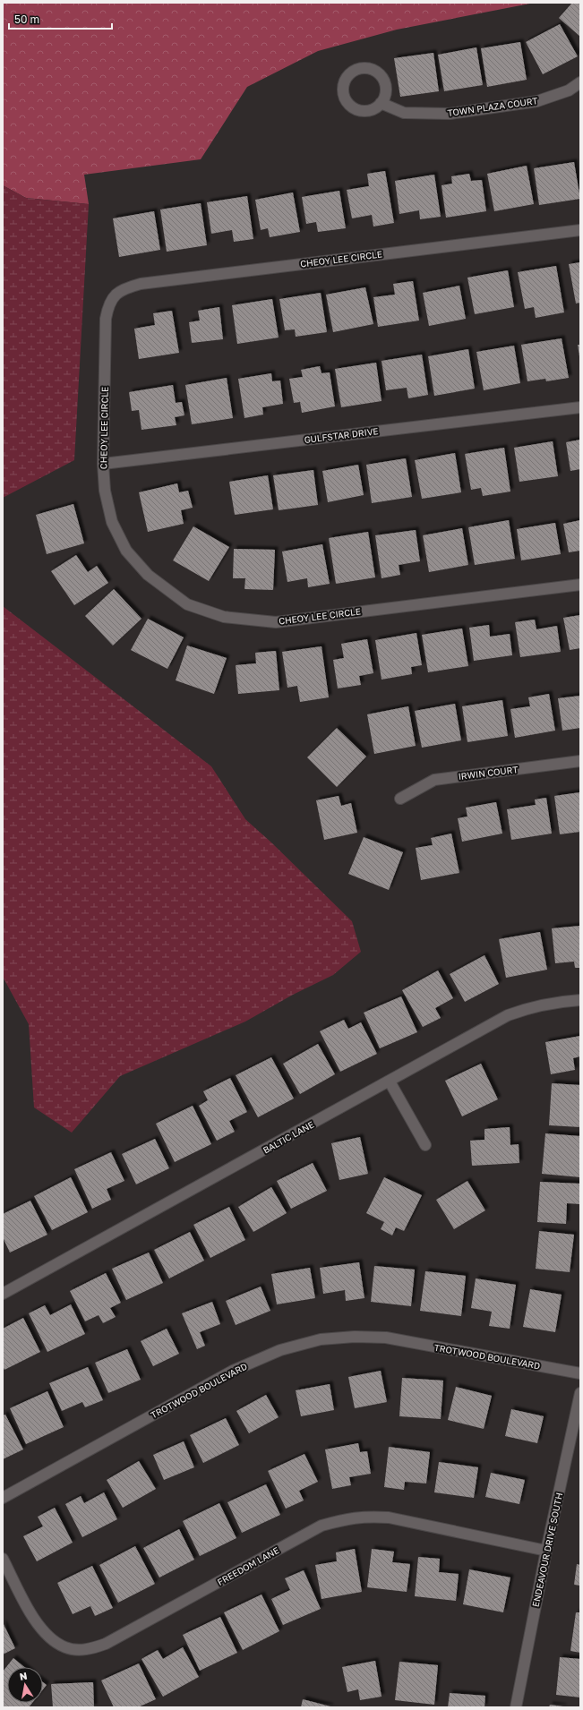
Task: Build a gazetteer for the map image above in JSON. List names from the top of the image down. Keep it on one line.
{"streets":{"street":["TOWN PLAZA COURT","CHEOY LEE CIRCLE","GULFSTAR DRIVE","IRWIN COURT","BALTIC LANE","TROTWOOD BOULEVARD","ENDEAVOUR DRIVE SOUTH","FREEDOM LANE"]},"crossings":[["CHEOY LEE CIRCLE","GULFSTAR DRIVE"],["ENDEAVOUR DRIVE SOUTH","FREEDOM LANE"]],"scale_bar":"50 m","north":"top"}
